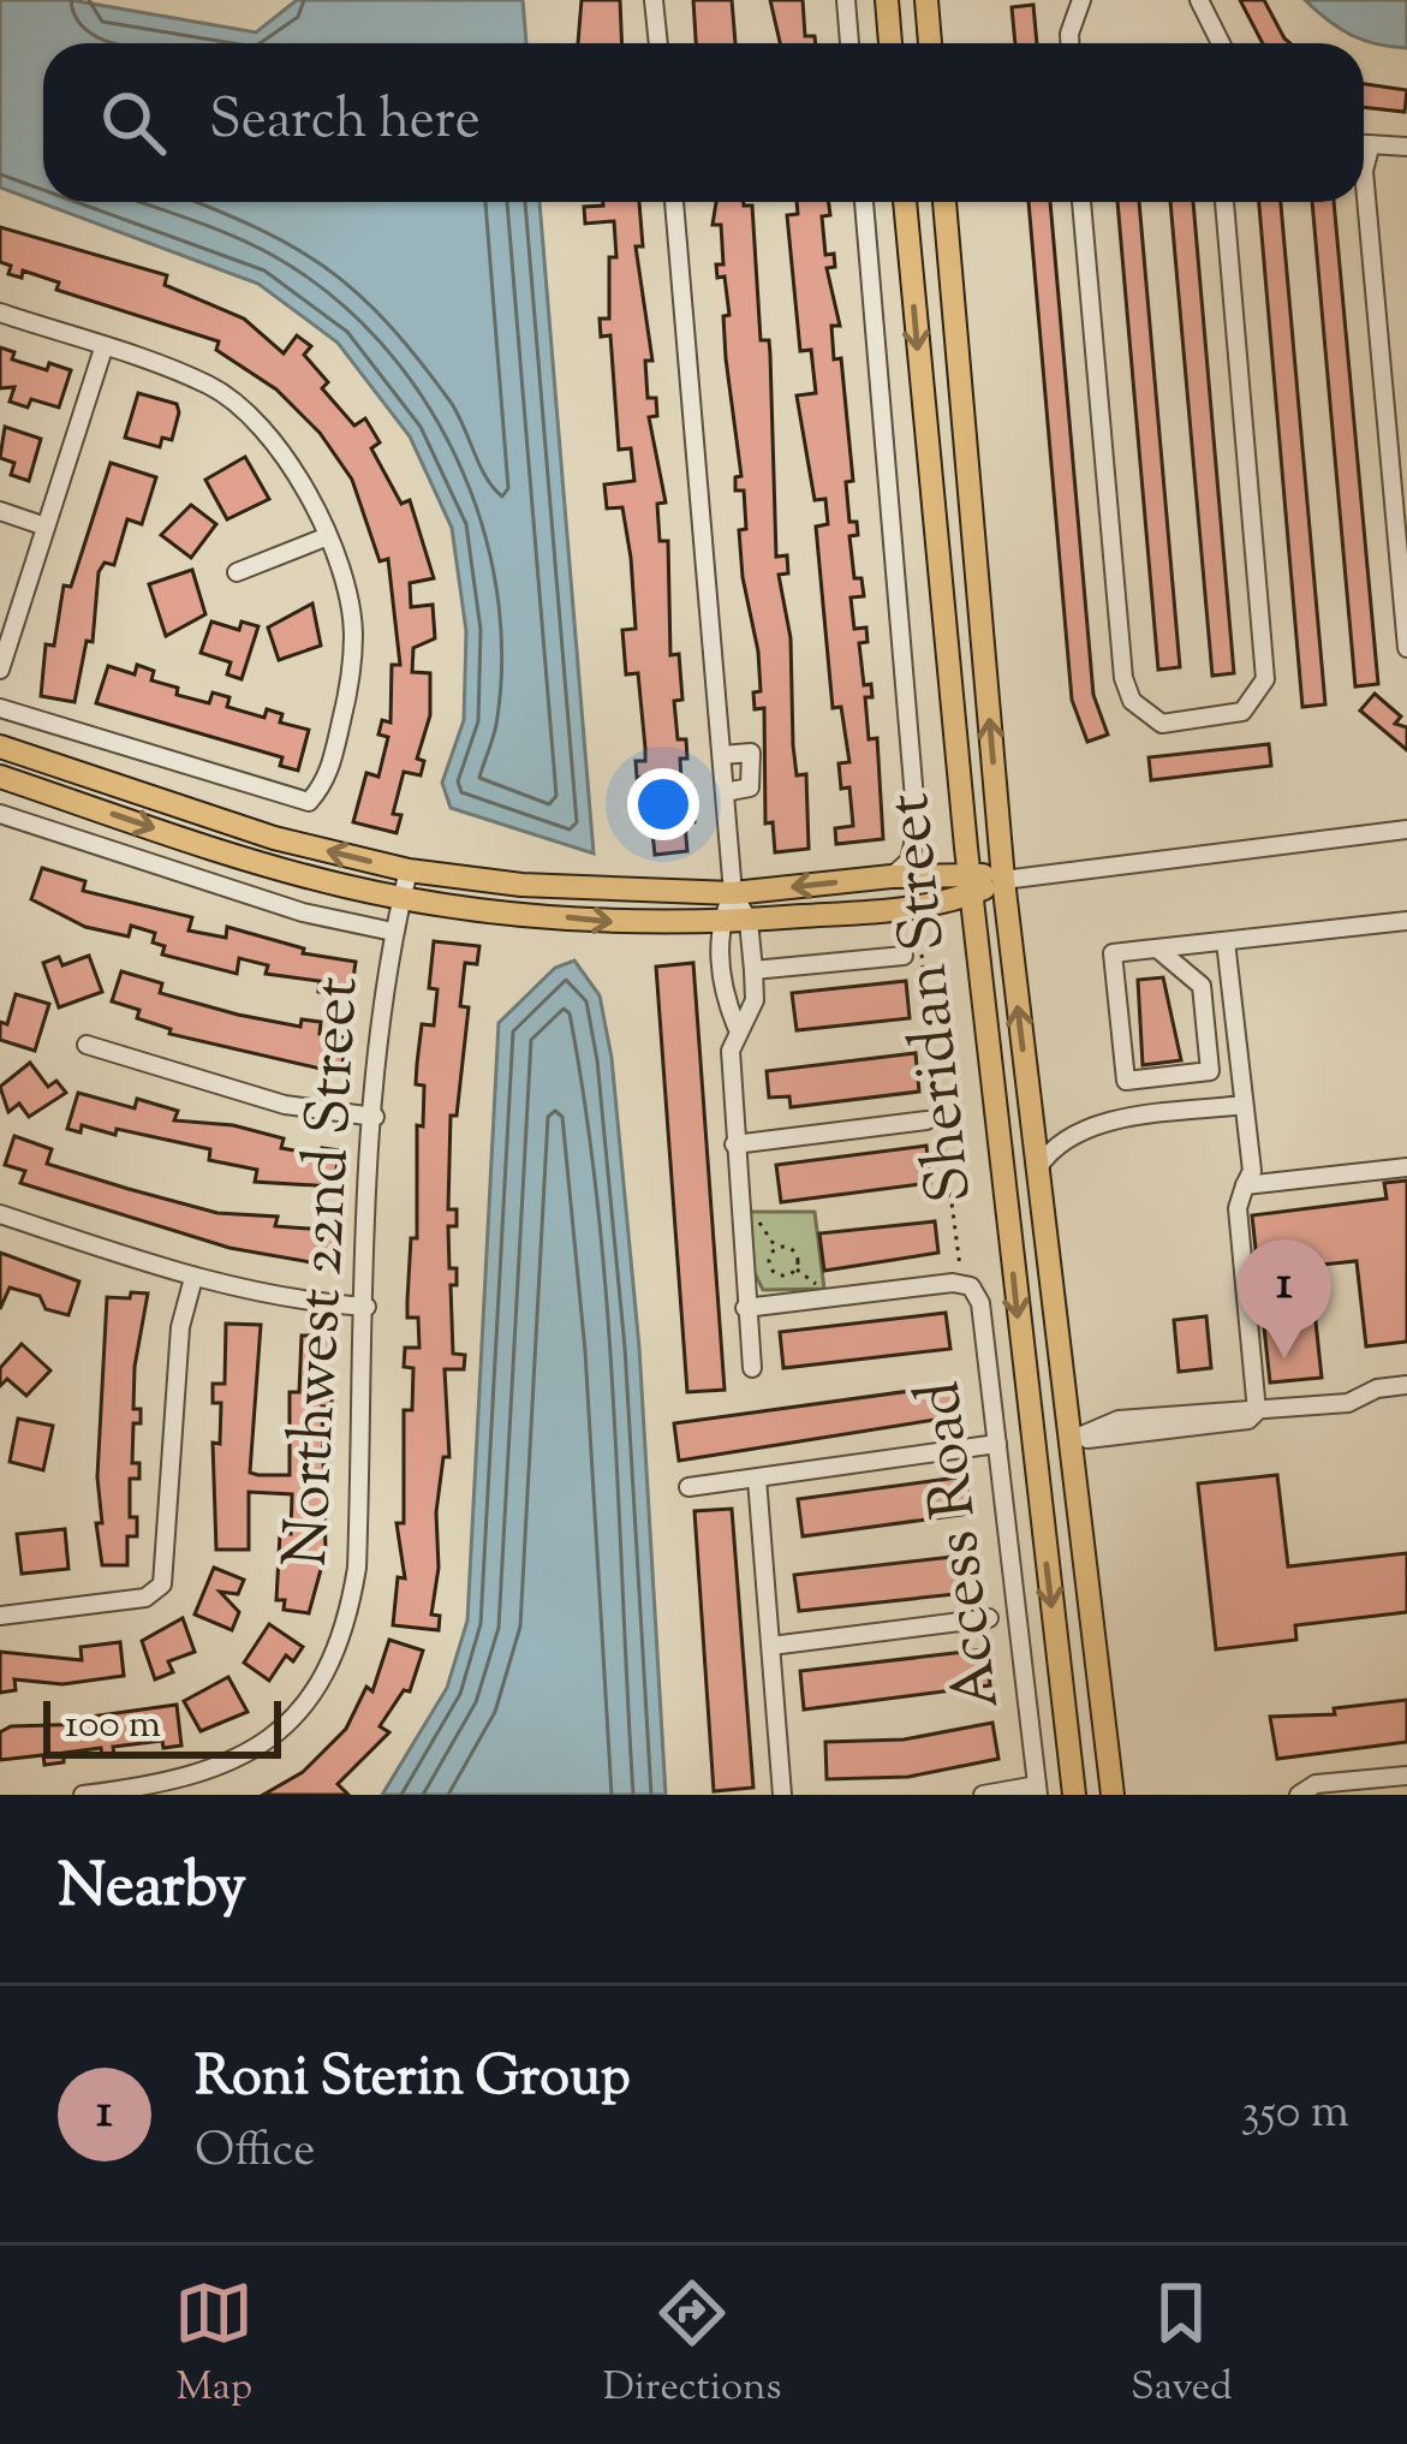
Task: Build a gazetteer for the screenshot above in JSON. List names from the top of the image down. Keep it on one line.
{"streets":{"main road":["Sheridan Street"],"street":["Northwest 22nd Street","Access Road"]},"scale_bar":"100 m","page":{"search":"Search here","pins":"1","scale":"100 m","heading":"Nearby","list":[{"mark":"1","name":"Roni Sterin Group","note":"Office","value":"350 m"}],"nav":["Map","Directions","Saved"]}}
